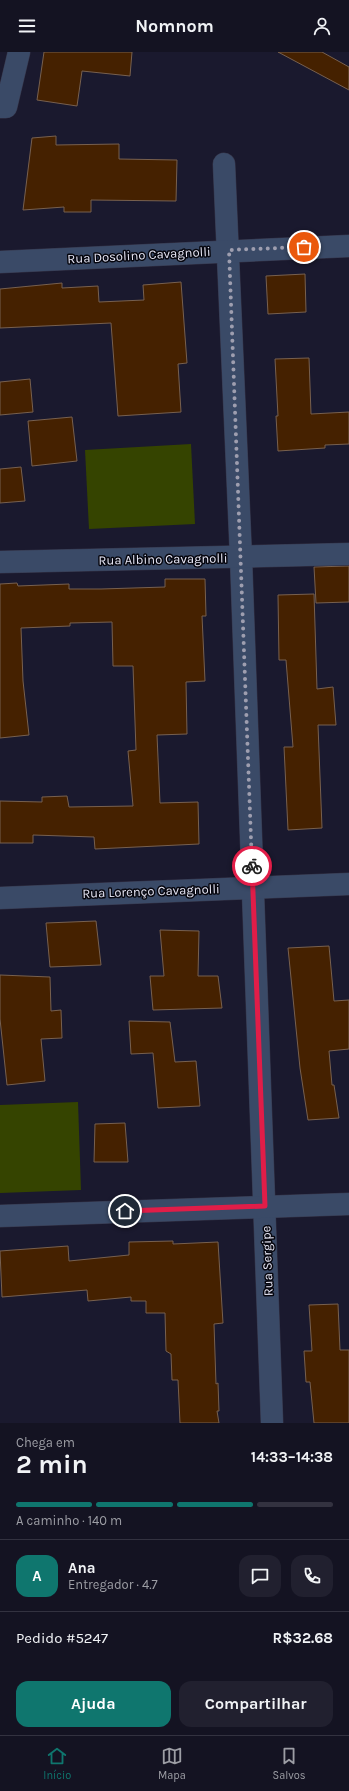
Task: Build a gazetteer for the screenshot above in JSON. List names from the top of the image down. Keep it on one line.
{"streets":{"street":["Rua Dosolino Cavagnolli","Rua Albino Cavagnolli","Rua Lorenço Cavagnolli","Rua Sergipe"]},"crossings":[["Rua Dosolino Cavagnolli","Rua Sergipe"],["Rua Albino Cavagnolli","Rua Sergipe"],["Rua Lorenço Cavagnolli","Rua Sergipe"]],"page":{"header":"Nomnom","heading":["2 min","Chega em","14:33–14:38"],"panel":["Ana","Entregador · 4.7","Pedido #5247","R$32.68"],"bar":"A caminho · 140 m","round":"A","buttons":["Ajuda","Compartilhar"],"tabs":["Início","Mapa","Salvos"]}}
